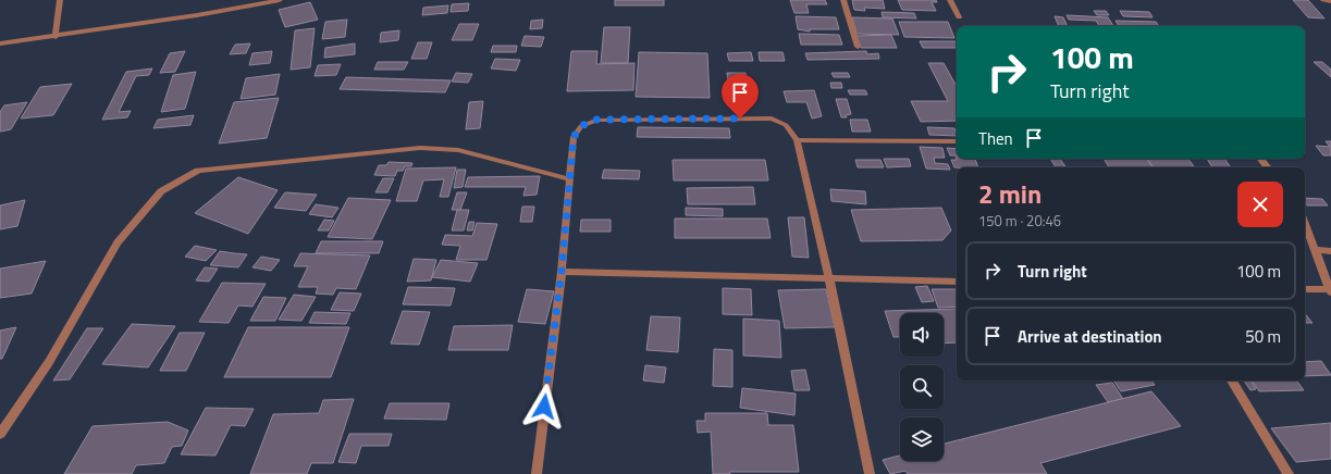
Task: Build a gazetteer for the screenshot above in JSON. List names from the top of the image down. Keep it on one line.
{"page":{"turn":["100 m","Turn right"],"then":"Then","heading":["2 min","150 m · 20:46"],"list":[{"name":"Turn right","value":"100 m"},{"name":"Arrive at destination","value":"50 m"}]}}
